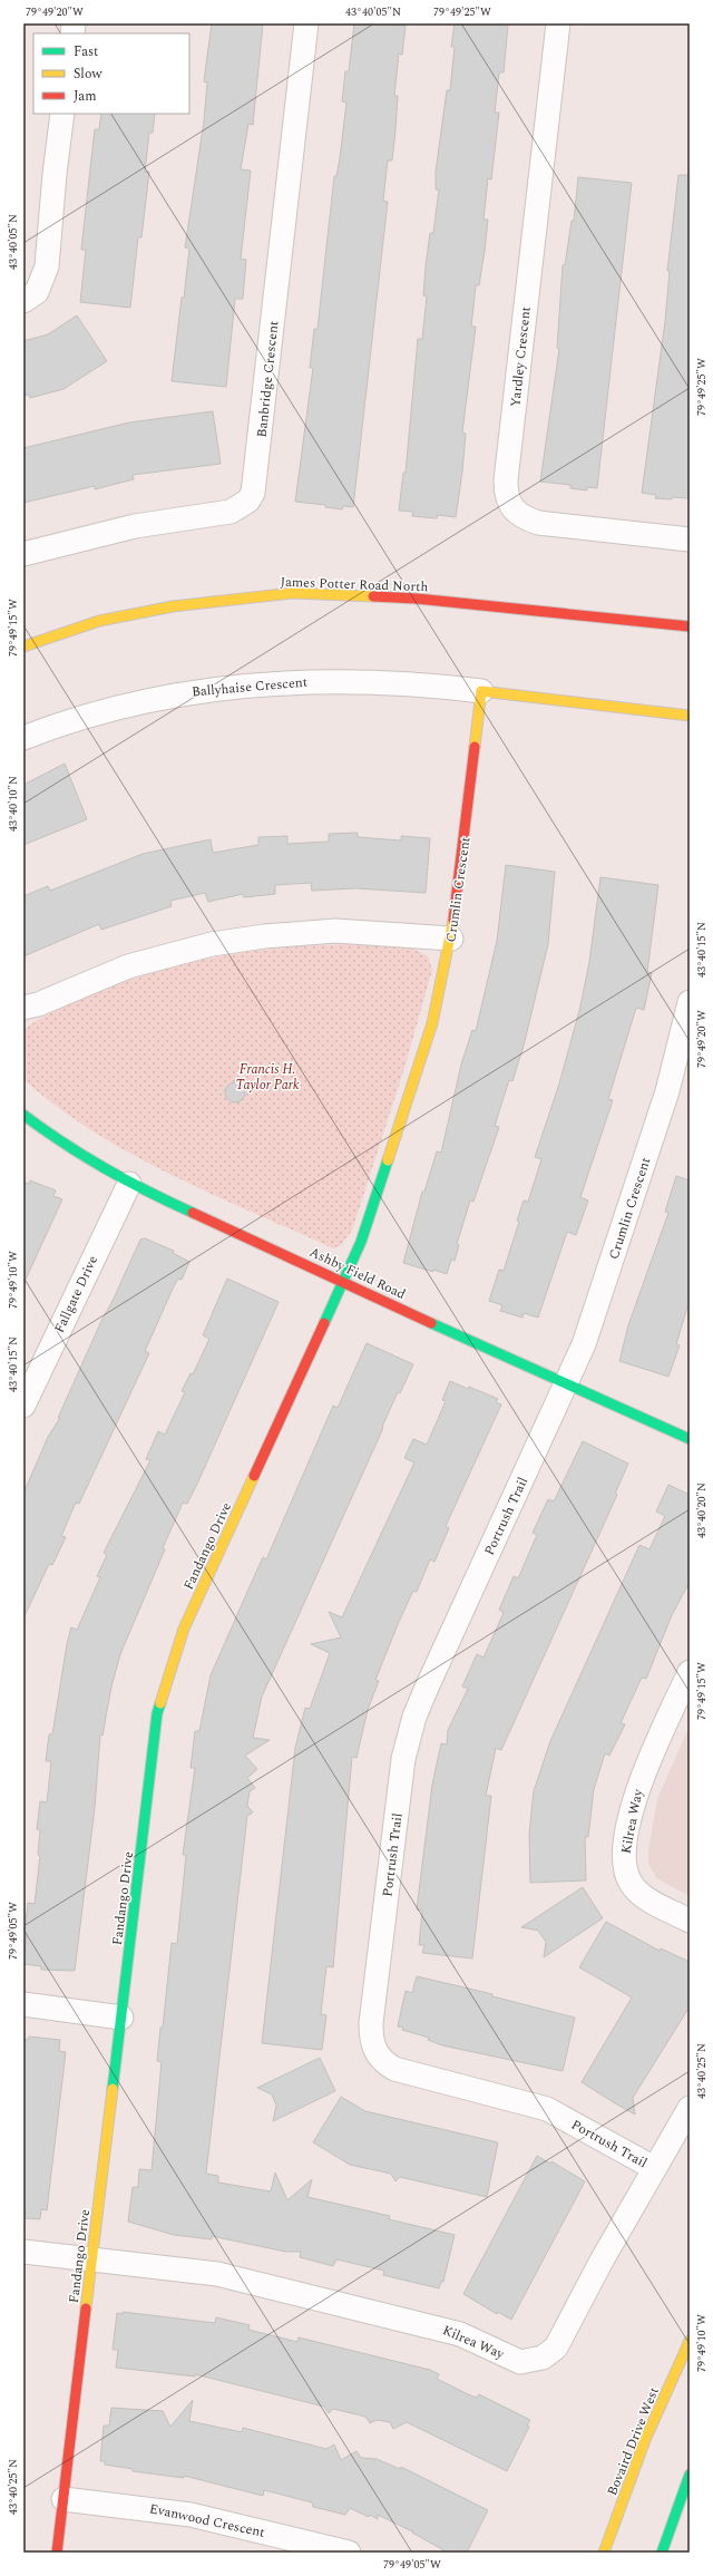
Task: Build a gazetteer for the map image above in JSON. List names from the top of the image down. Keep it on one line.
{"streets":{"street":["Yardley Crescent","Banbridge Crescent","James Potter Road North","Ballyhaise Crescent","Crumlin Crescent","Ashby Field Road","Fallgate Drive","Portrush Trail","Fandango Drive","Kilrea Way","Bovaird Drive West","Evanwood Crescent"]},"crossings":[["Ballyhaise Crescent","Crumlin Crescent"],["Crumlin Crescent","Ashby Field Road"],["Crumlin Crescent","Portrush Trail"],["Crumlin Crescent","Fandango Drive"],["Ashby Field Road","Fallgate Drive"],["Ashby Field Road","Portrush Trail"],["Ashby Field Road","Fandango Drive"],["Portrush Trail","Kilrea Way"],["Fandango Drive","Kilrea Way"],["Fandango Drive","Evanwood Crescent"]],"parks":["Francis H. Taylor Park"],"legend":["Fast","Slow","Jam"],"coordinates":["79°49'20\"W","43°40'05\"N","79°49'25\"W","79°49'15\"W","43°40'10\"N","43°40'15\"N","79°49'10\"W","43°40'20\"N","79°49'05\"W","43°40'25\"N"]}
